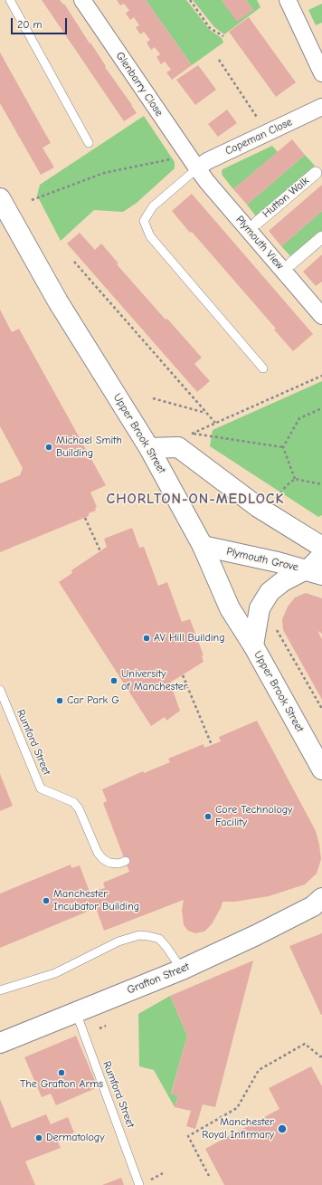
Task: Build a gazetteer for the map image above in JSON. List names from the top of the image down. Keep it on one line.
{"streets":{"main road":["Upper Brook Street","Plymouth Grove","Grafton Street"],"street":["Glenbarry Close","Copeman Close","Hutton Walk","Plymouth View"],"lane":["Rumford Street"]},"crossings":[["Glenbarry Close","Copeman Close"],["Glenbarry Close","Plymouth View"],["Copeman Close","Plymouth View"],["Upper Brook Street","Plymouth Grove"],["Rumford Street","Grafton Street"]],"districts":["CHORLTON-ON-MEDLOCK"],"places":["Michael Smith Building","AV Hill Building","University of Manchester","Car Park G","Core Technology Facility","Manchester Incubator Building","The Grafton Arms","Manchester Royal Infirmary","Dermatology"],"scale_bar":"20 m"}
